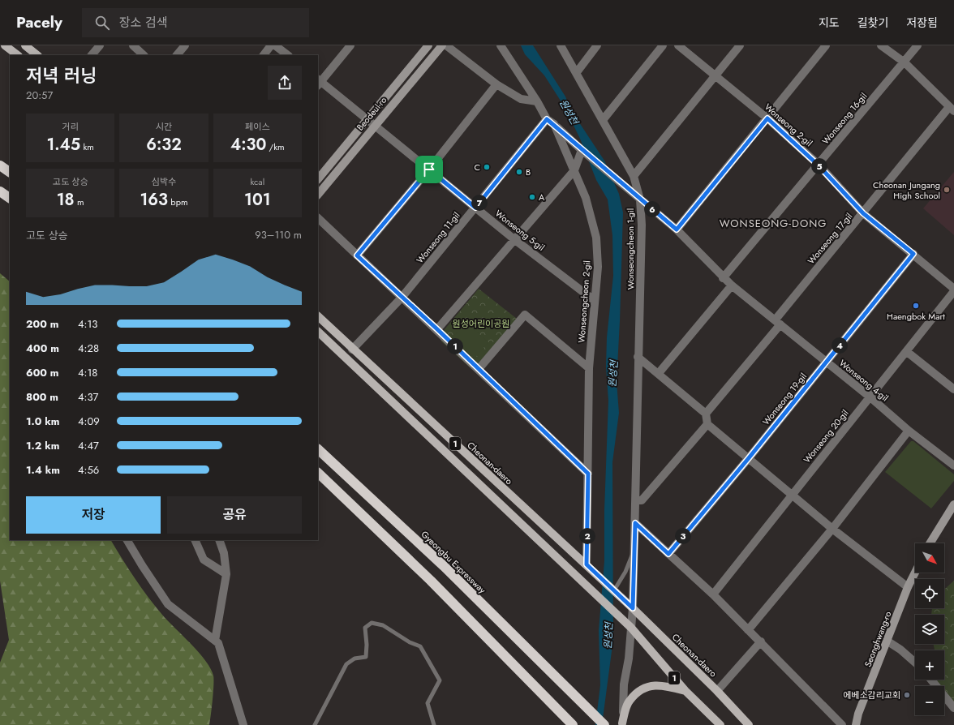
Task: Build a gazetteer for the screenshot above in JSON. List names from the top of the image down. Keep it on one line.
{"streets":{"highway":["Gyeongbu Expressway"],"main road":["1","Cheonan-daero"],"street":["Beodeul-ro","Wonseong 16-gil","Wonseong 2-gil","Wonseong 5-gil","Wonseong 11-gil","Wonseong 17-gil","Wonseongcheon 1-gil","Wonseongcheon 2-gil","Wonseong 4-gil","Wonseong 19-gil","Wonseong 20-gil","Seonghwang-ro"]},"crossings":[["Beodeul-ro","Wonseong 5-gil"],["Wonseong 16-gil","Wonseong 2-gil"],["Wonseong 16-gil","Wonseong 4-gil"],["Wonseong 2-gil","Wonseong 17-gil"],["Wonseong 2-gil","Wonseong 19-gil"],["Wonseong 2-gil","Wonseong 20-gil"],["Wonseong 5-gil","Wonseong 11-gil"],["Wonseong 5-gil","Wonseongcheon 2-gil"],["Wonseong 11-gil","Cheonan-daero"],["Wonseong 17-gil","Wonseong 4-gil"],["Wonseongcheon 1-gil","Wonseong 4-gil"],["Wonseongcheon 1-gil","1"],["Wonseongcheon 1-gil","Cheonan-daero"],["Wonseongcheon 2-gil","Wonseong 4-gil"],["Wonseongcheon 2-gil","Cheonan-daero"],["Wonseong 4-gil","Wonseong 19-gil"],["Wonseong 4-gil","Wonseong 20-gil"]],"districts":["WONSEONG-DONG"],"water":["원성천"],"parks":["원성어린이공원"],"places":["C","B","Cheonan Jungang High School","A","Haengbok Mart","에베소감리교회"],"north":"bottom right","page":{"header":"Pacely","search":"장소 검색","nav":["지도","길찾기","저장됨"],"heading":["저녁 러닝","20:57"],"stats":[["거리","1.45 km"],["시간","6:32"],["페이스","4:30 /km"],["고도 상승","18 m"],["심박수","163 bpm"],["kcal","101"]],"pins":["5","7","6","4","1","2","3"],"chart":["고도 상승","93–110 m"],"list":[{"name":"200 m","note":"4:13"},{"name":"400 m","note":"4:28"},{"name":"600 m","note":"4:18"},{"name":"800 m","note":"4:37"},{"name":"1.0 km","note":"4:09"},{"name":"1.2 km","note":"4:47"},{"name":"1.4 km","note":"4:56"}],"buttons":["저장","공유"],"map_buttons":["+","−"]}}
